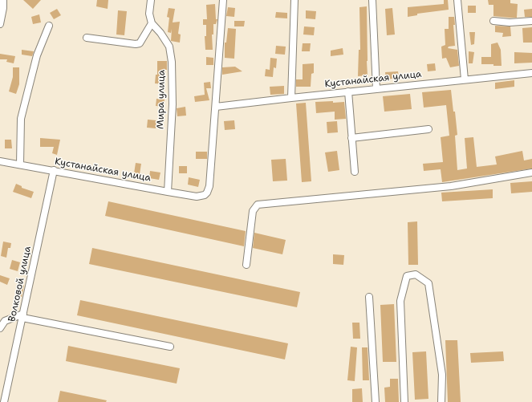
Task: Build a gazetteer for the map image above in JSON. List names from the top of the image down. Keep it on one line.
{"streets":{"street":["Кустанайская улица","Мира улица","Волковой улица"]},"crossings":[["Кустанайская улица","Мира улица"],["Кустанайская улица","Волковой улица"]]}
